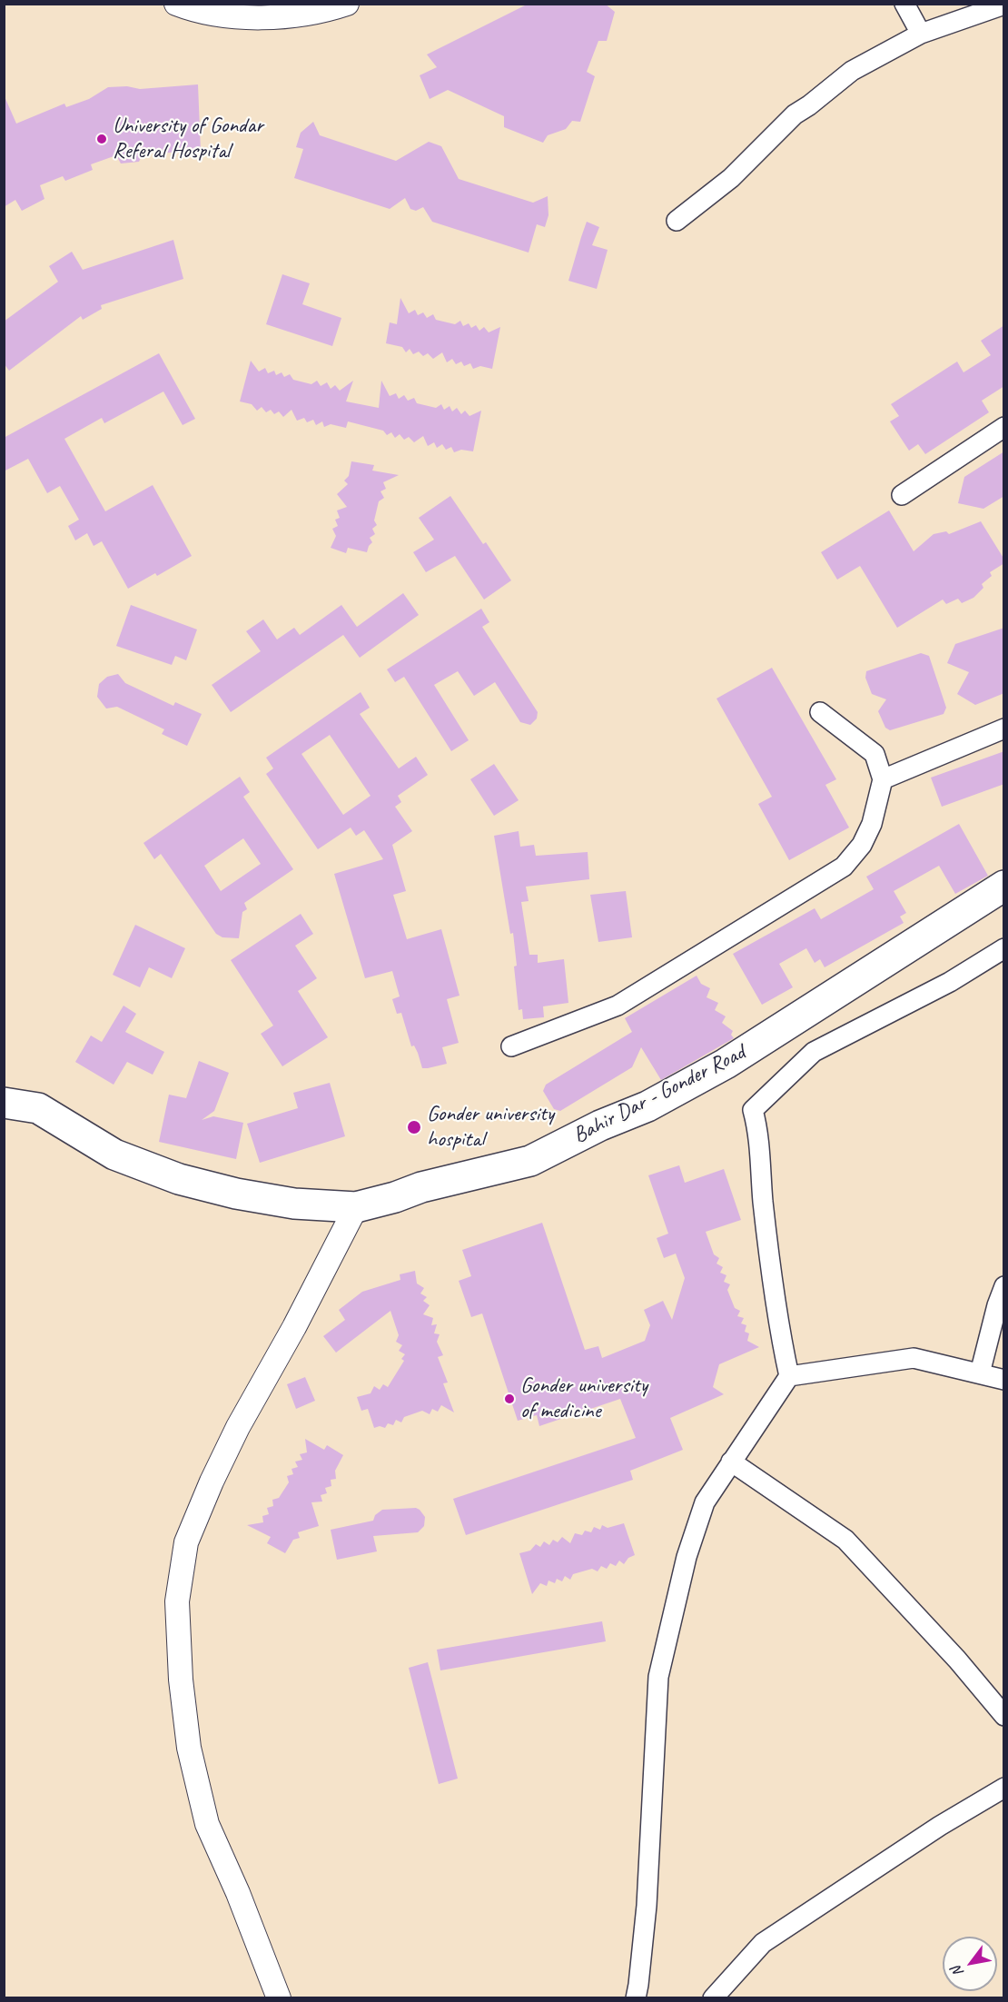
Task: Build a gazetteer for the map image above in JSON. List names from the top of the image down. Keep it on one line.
{"streets":{"highway":["Bahir Dar - Gonder Road"]},"places":["University of Gondar Referal Hospital","Gonder university hospital","Gonder university of medicine"],"north":"bottom left"}
